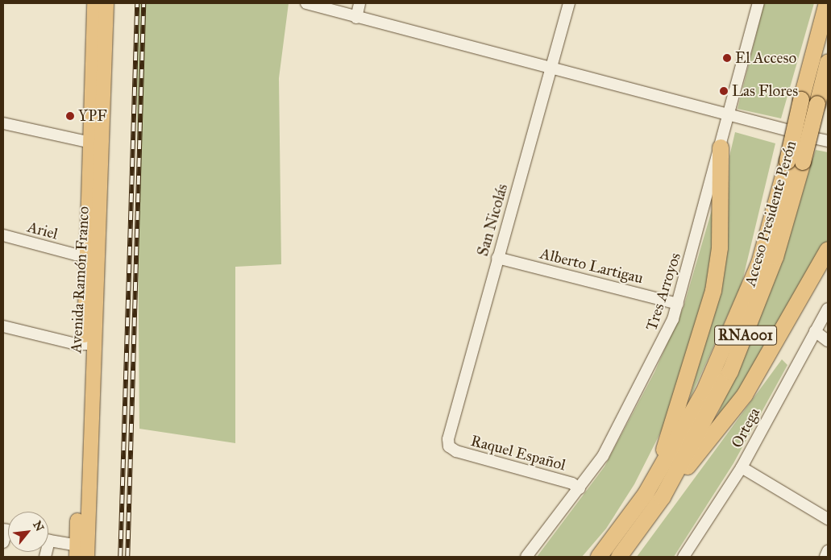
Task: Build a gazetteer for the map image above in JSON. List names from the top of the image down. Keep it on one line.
{"streets":{"highway":["Acceso Presidente Perón","RNA001"],"main road":["Avenida Ramón Franco"],"street":["San Nicolás","Ariel","Alberto Lartigau","Tres Arroyos","Ortega","Raquel Español"]},"crossings":[["San Nicolás","Alberto Lartigau"],["San Nicolás","Raquel Español"],["Ariel","Avenida Ramón Franco"],["Alberto Lartigau","Tres Arroyos"],["Tres Arroyos","Raquel Español"]],"places":["El Acceso","Las Flores","YPF"],"north":"top right"}
